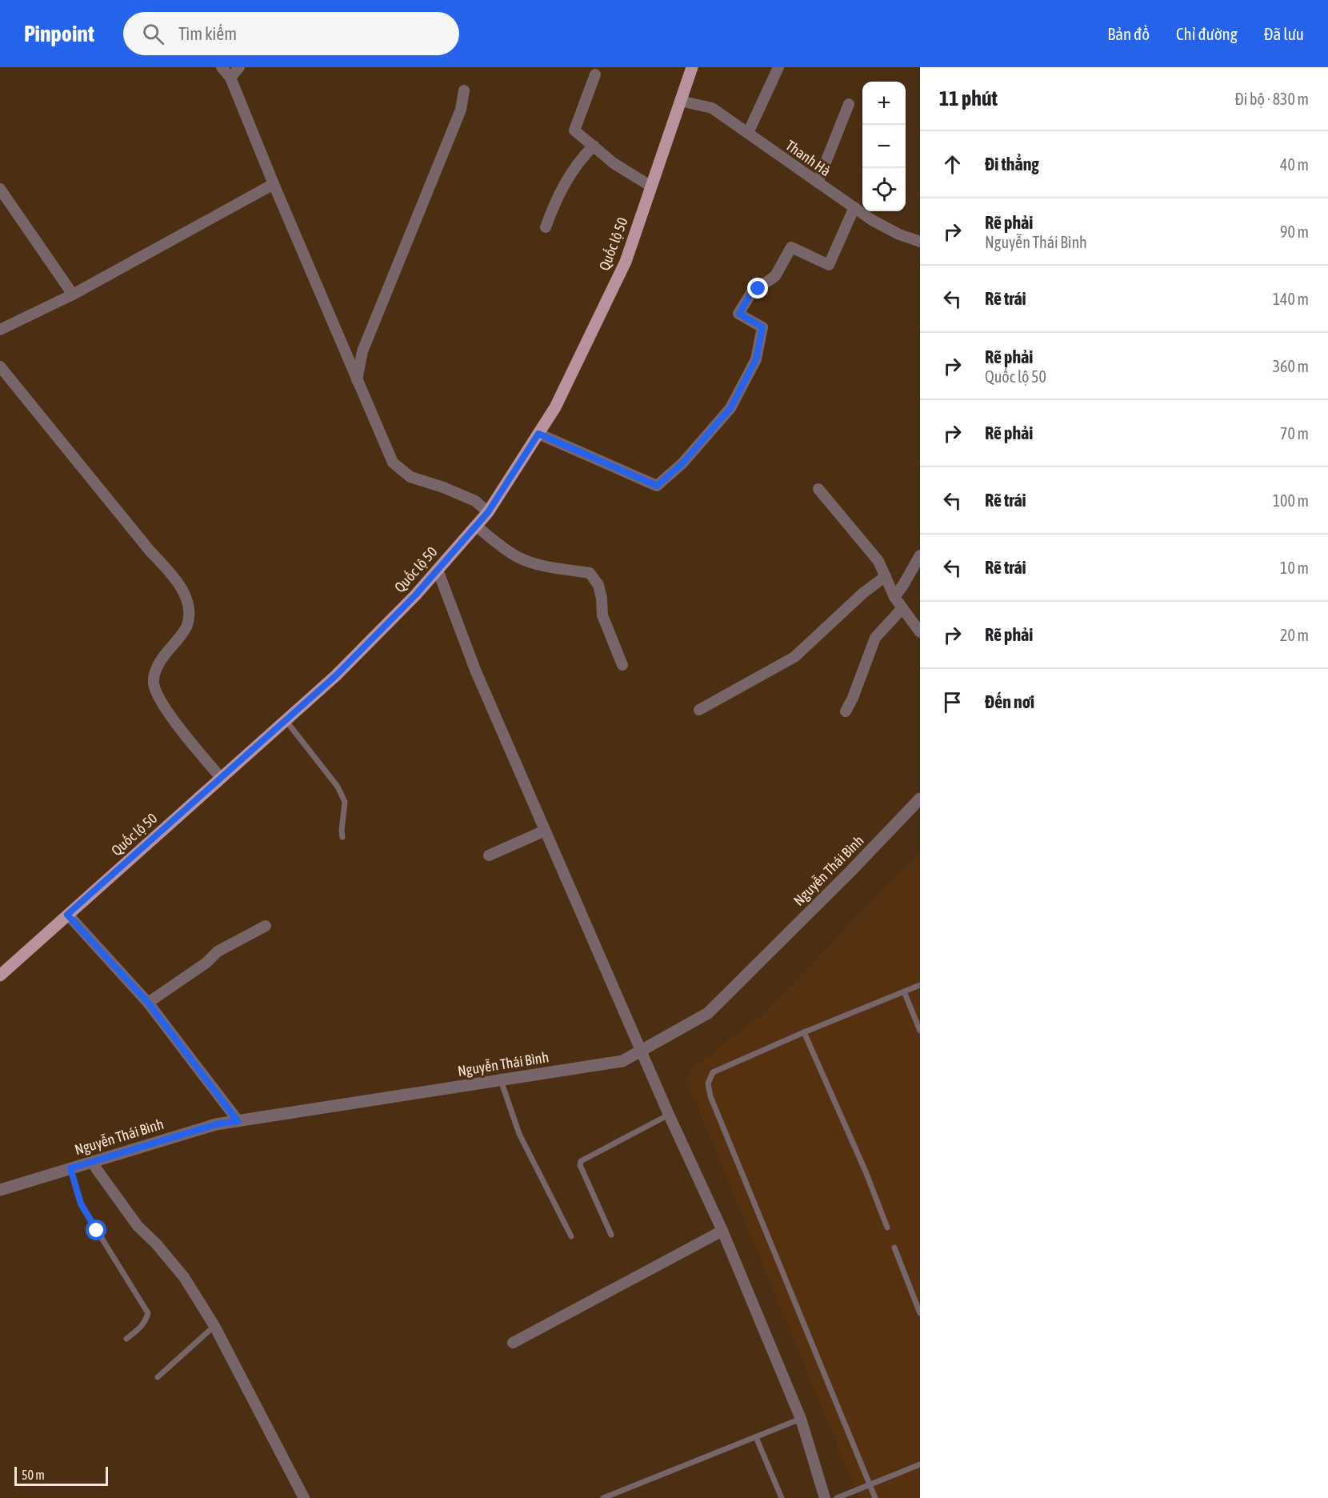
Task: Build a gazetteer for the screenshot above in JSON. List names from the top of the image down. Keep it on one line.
{"streets":{"main road":["Quốc lộ 50"],"street":["Thanh Hà","Nguyễn Thái Bình"]},"crossings":[["Thanh Hà","Quốc lộ 50"]],"scale_bar":"50 m","page":{"header":"Pinpoint","search":"Tìm kiếm","nav":["Bản đồ","Chỉ đường","Đã lưu"],"heading":["11 phút","Đi bộ · 830 m"],"map_buttons":["+","−"],"list":[["Đi thẳng","40 m"],["Rẽ phải","Nguyễn Thái Bình","90 m"],["Rẽ trái","140 m"],["Rẽ phải","Quốc lộ 50","360 m"],["Rẽ phải","70 m"],["Rẽ trái","100 m"],["Rẽ trái","10 m"],["Rẽ phải","20 m"],"Đến nơi"],"scale":"50 m"}}
